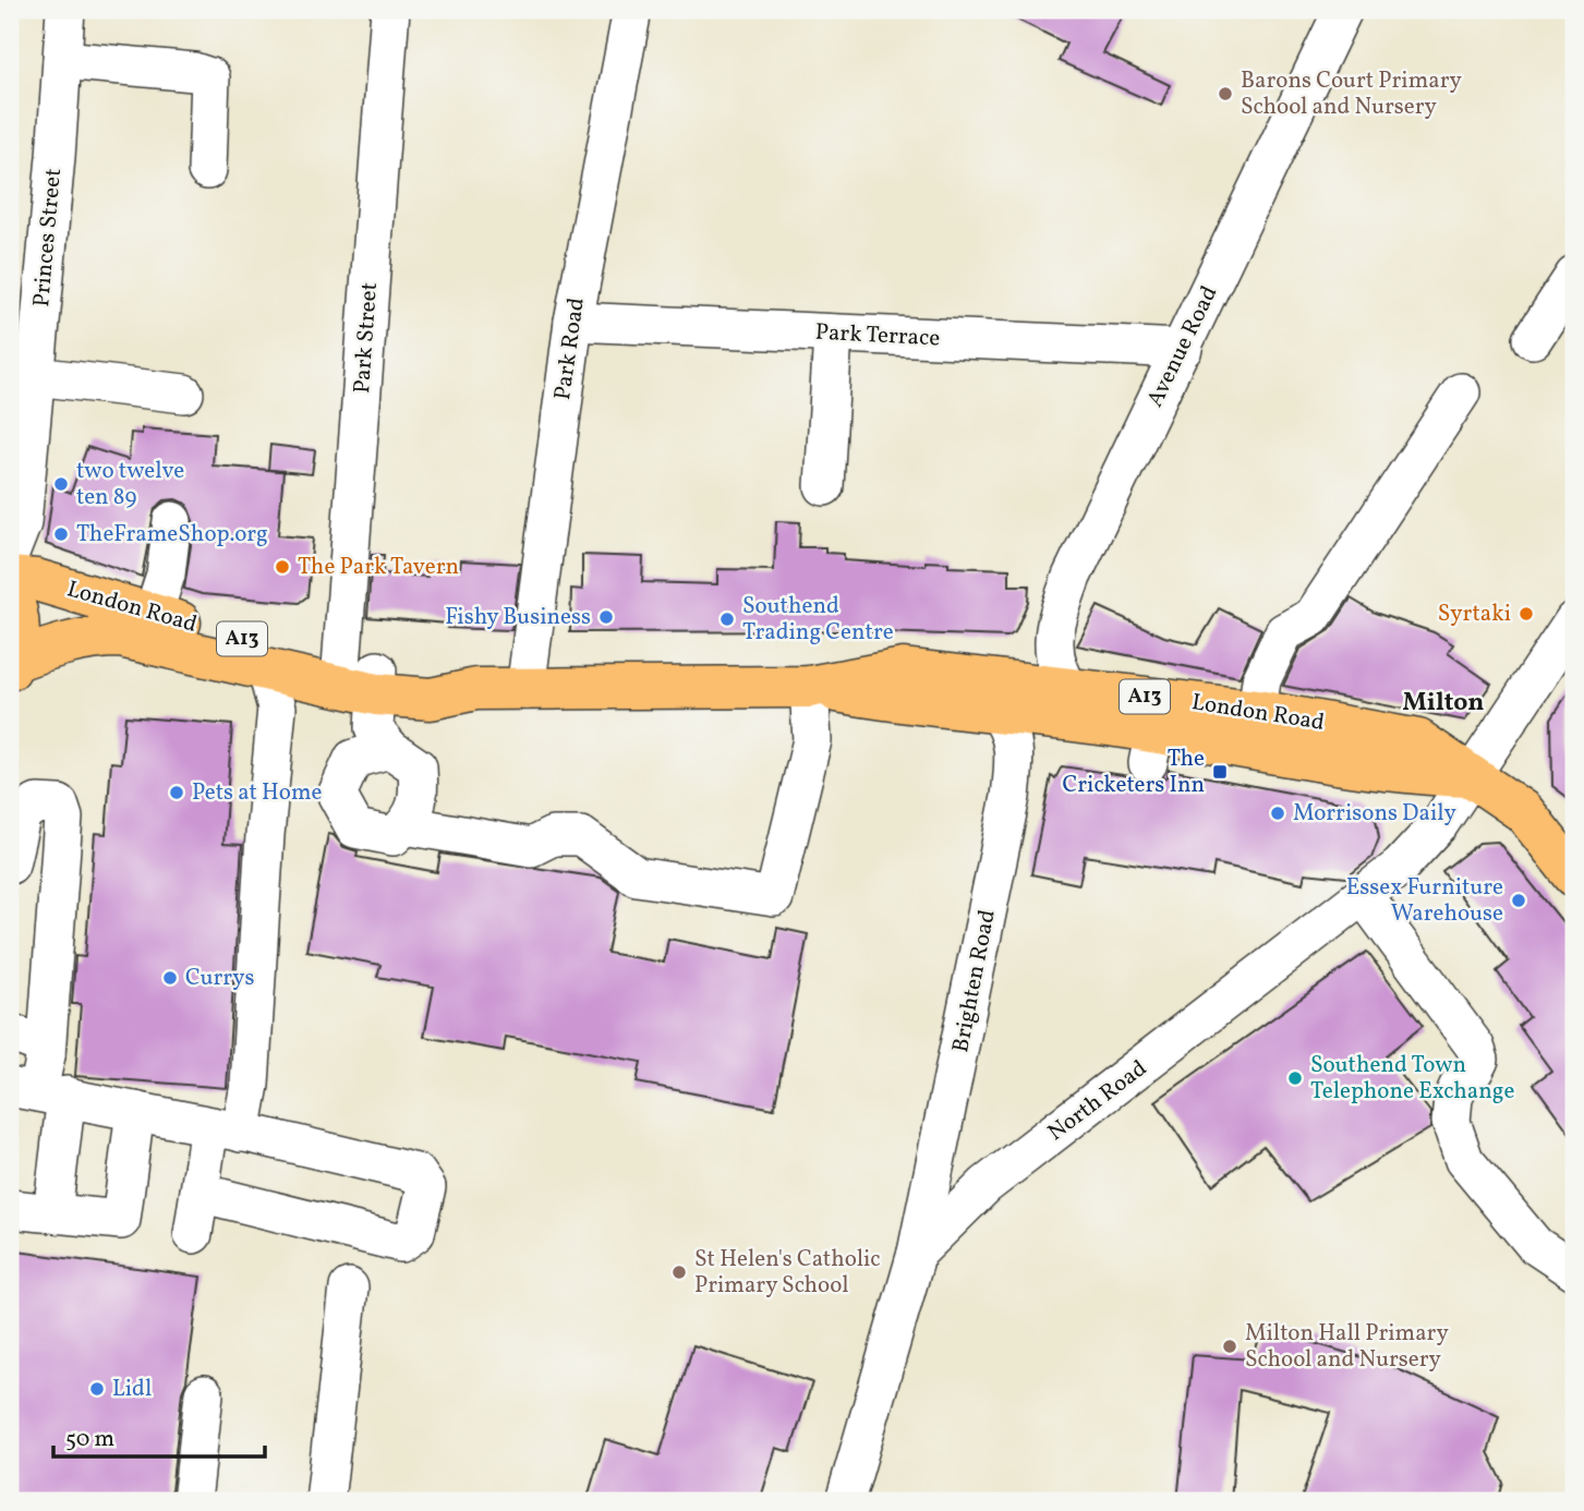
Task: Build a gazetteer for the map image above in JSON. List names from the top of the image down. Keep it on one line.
{"streets":{"main road":["London Road","A13"],"street":["Princes Street","Park Terrace","Park Street","Avenue Road","Park Road","Brighten Road","North Road"]},"crossings":[["Park Terrace","Avenue Road"],["Park Terrace","Park Road"],["Park Street","London Road"],["Avenue Road","London Road"],["Park Road","London Road"],["London Road","Brighten Road"],["London Road","North Road"],["Brighten Road","North Road"]],"districts":["Milton"],"places":{"other":["Barons Court Primary School and Nursery","two twelve ten 89","TheFrameShop.org","The Park Tavern","Syrtaki","Fishy Business","Southend Trading Centre","Pets at Home","Morrisons Daily","Essex Furniture Warehouse","Currys","Southend Town Telephone Exchange","St Helen's Catholic Primary School","Milton Hall Primary School and Nursery","Lidl"],"transit":["The Cricketers Inn"]},"scale_bar":"50 m"}
